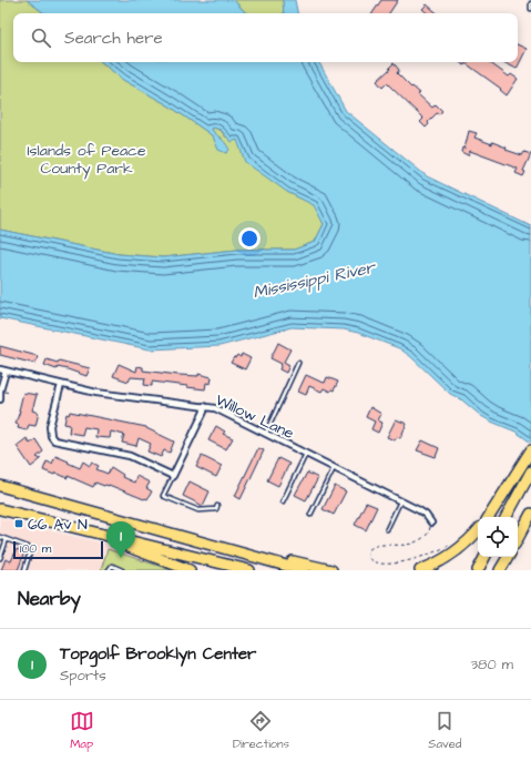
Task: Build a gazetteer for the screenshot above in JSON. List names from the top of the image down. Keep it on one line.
{"streets":{"street":["Willow Lane"]},"water":["Mississippi River"],"parks":["Islands of Peace County Park"],"places":{"transit":["66 Av N"]},"scale_bar":"100 m","page":{"search":"Search here","pins":"1","scale":"100 m","heading":"Nearby","list":[{"mark":"1","name":"Topgolf Brooklyn Center","note":"Sports","value":"380 m"}],"nav":["Map","Directions","Saved"]}}
